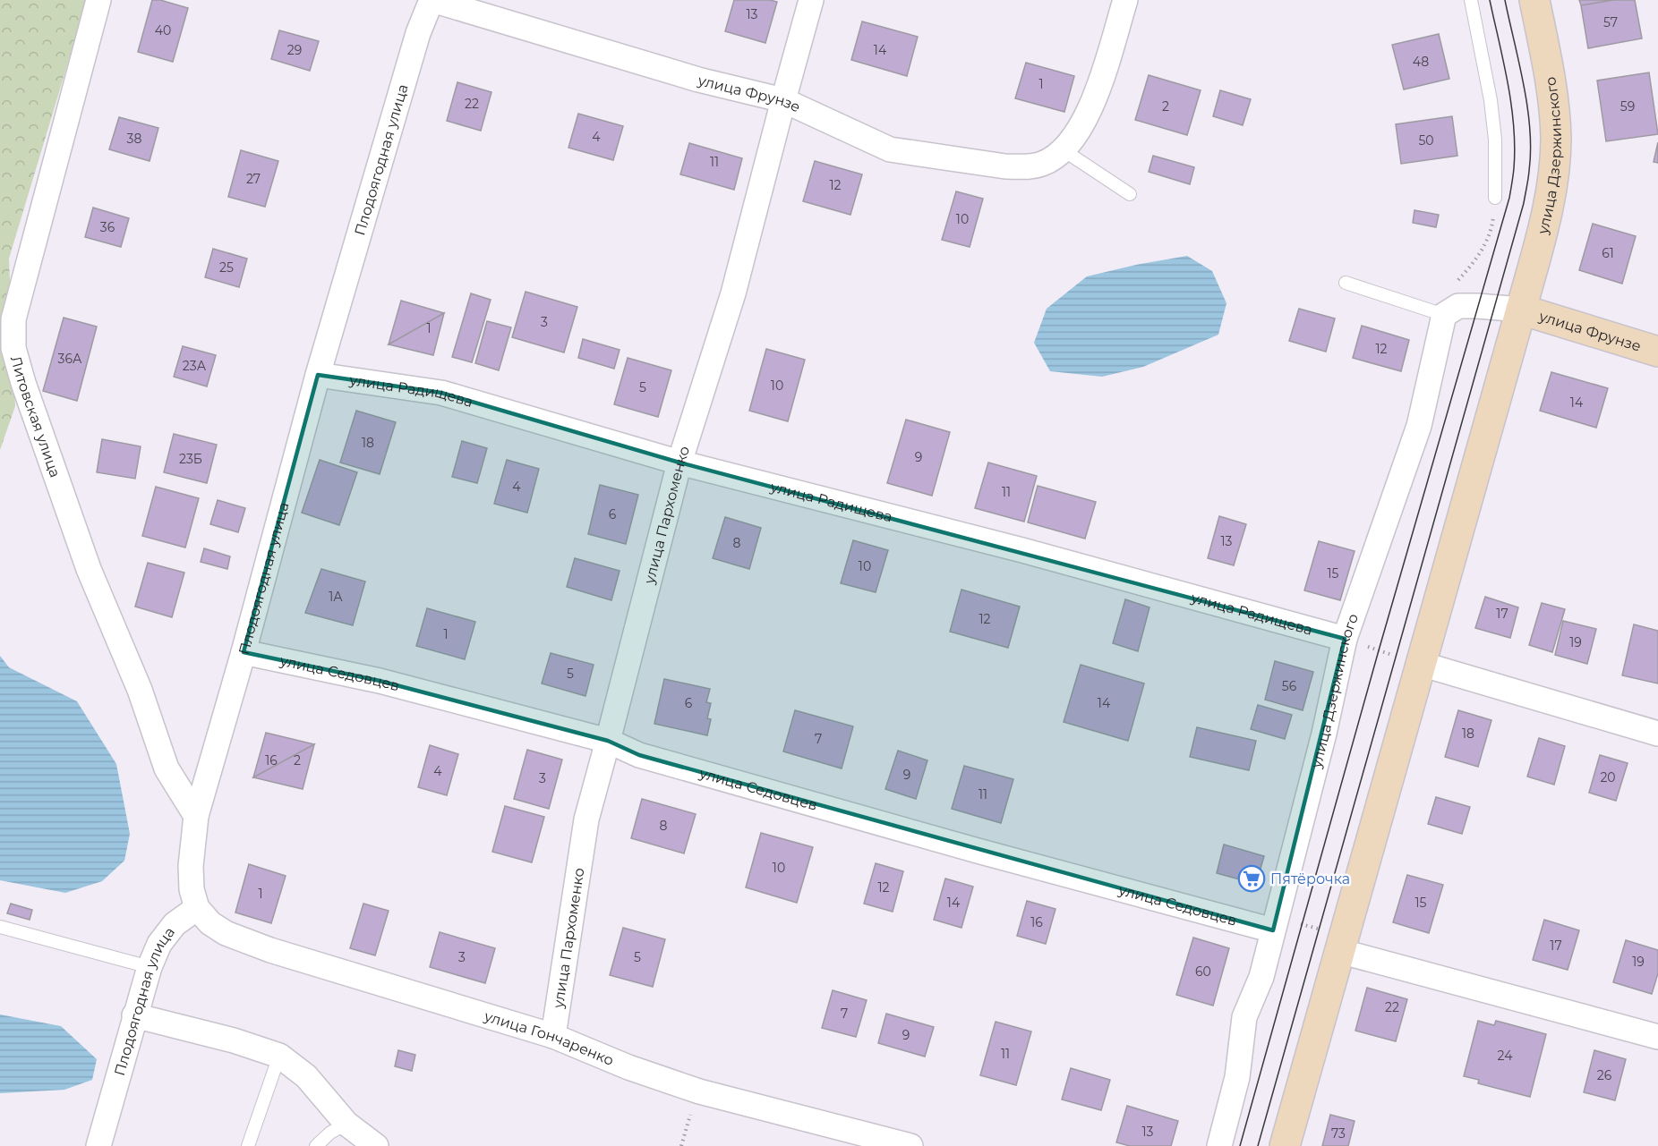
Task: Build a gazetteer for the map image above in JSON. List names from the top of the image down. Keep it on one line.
{"streets":{"main road":["улица Фрунзе","улица Дзержинского"],"street":["Плодоягодная улица","улица Радищева","Литовская улица","улица Пархоменко","улица Седовцев","улица Гончаренко"]},"crossings":[["улица Фрунзе","улица Дзержинского"],["улица Фрунзе","Плодоягодная улица"],["улица Фрунзе","улица Пархоменко"],["улица Дзержинского","улица Радищева"],["улица Дзержинского","улица Седовцев"],["Плодоягодная улица","улица Радищева"],["Плодоягодная улица","Литовская улица"],["Плодоягодная улица","улица Седовцев"],["Плодоягодная улица","улица Гончаренко"],["улица Радищева","улица Пархоменко"],["улица Пархоменко","улица Седовцев"],["улица Пархоменко","улица Гончаренко"]],"places":{"supermarket":["Пятёрочка"]},"house_numbers":["13","57","40","29","14","48","1","22","2","59","4","38","50","11","27","12","10","36","61","25","3","1","12","36А","23А","10","5","14","18","9","23Б","4","11","6","13","8","10","15","1А","17","12","1","19","5","56","6","14","18","7","16","2","4","9","20","3","11","8","10","12","1","14","15","16","17","3","5","19","60","22","7","9","11","24","26","13","73"]}
